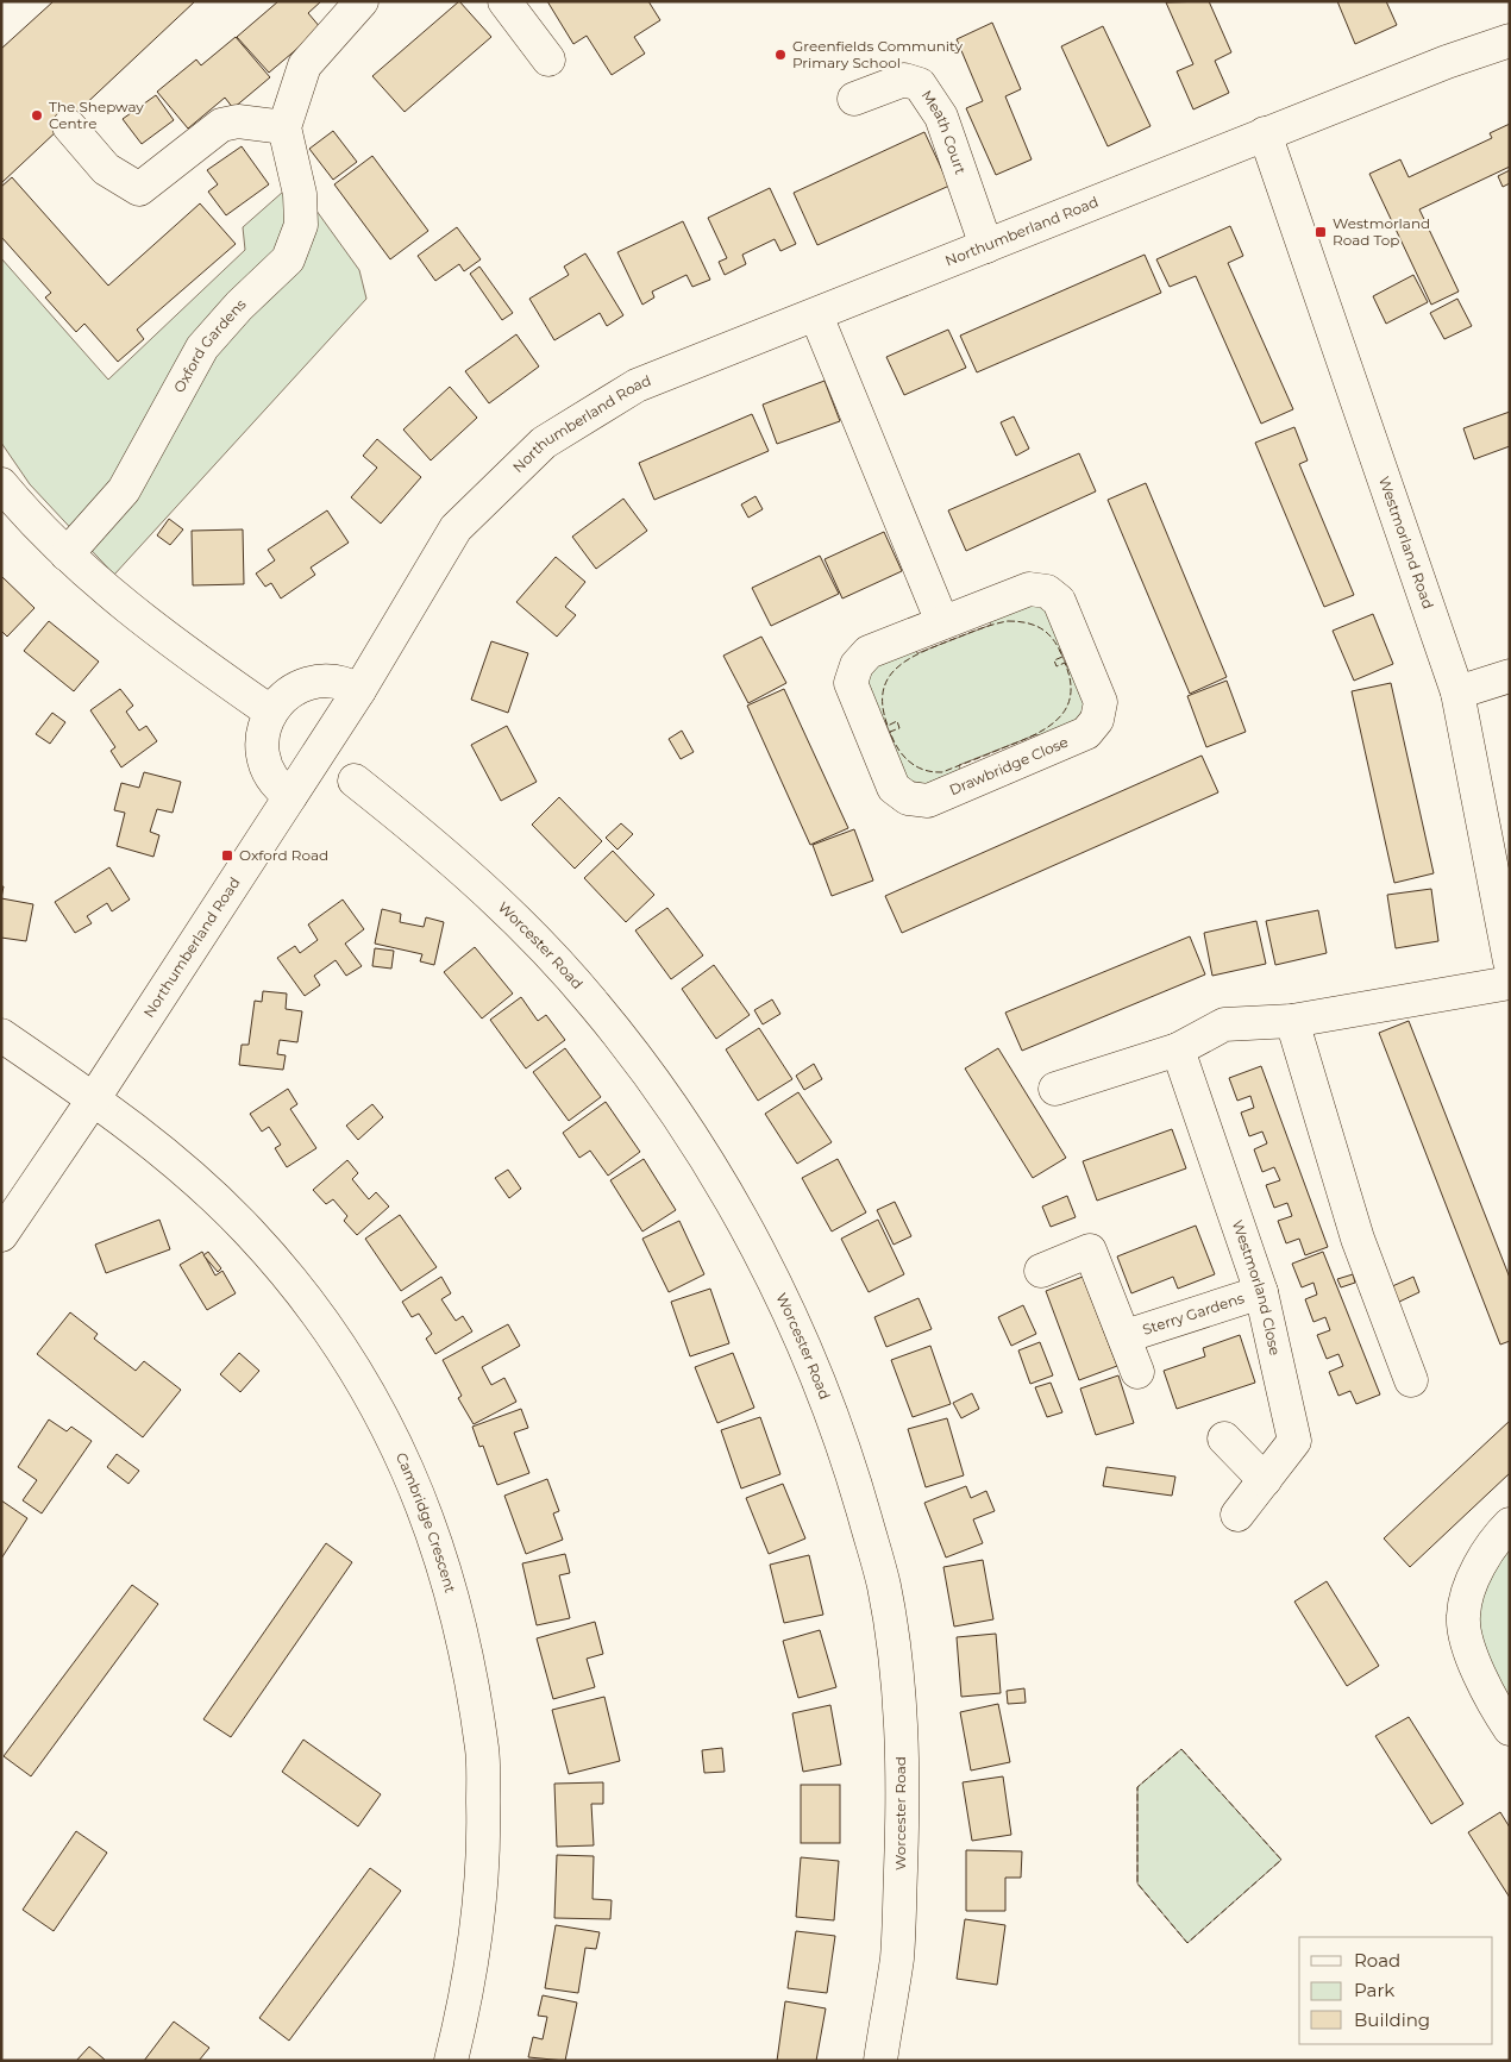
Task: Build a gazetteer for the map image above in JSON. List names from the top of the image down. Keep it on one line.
{"streets":{"street":["Meath Court","Northumberland Road","Oxford Gardens","Westmorland Road","Drawbridge Close","Worcester Road","Westmorland Close","Sterry Gardens","Cambridge Crescent"]},"crossings":[["Meath Court","Northumberland Road"],["Northumberland Road","Westmorland Road"],["Northumberland Road","Cambridge Crescent"],["Westmorland Close","Sterry Gardens"]],"places":{"other":["Greenfields Community Primary School","The Shepway Centre"],"transit":["Westmorland Road Top","Oxford Road"]},"legend":["Road","Park","Building"]}
